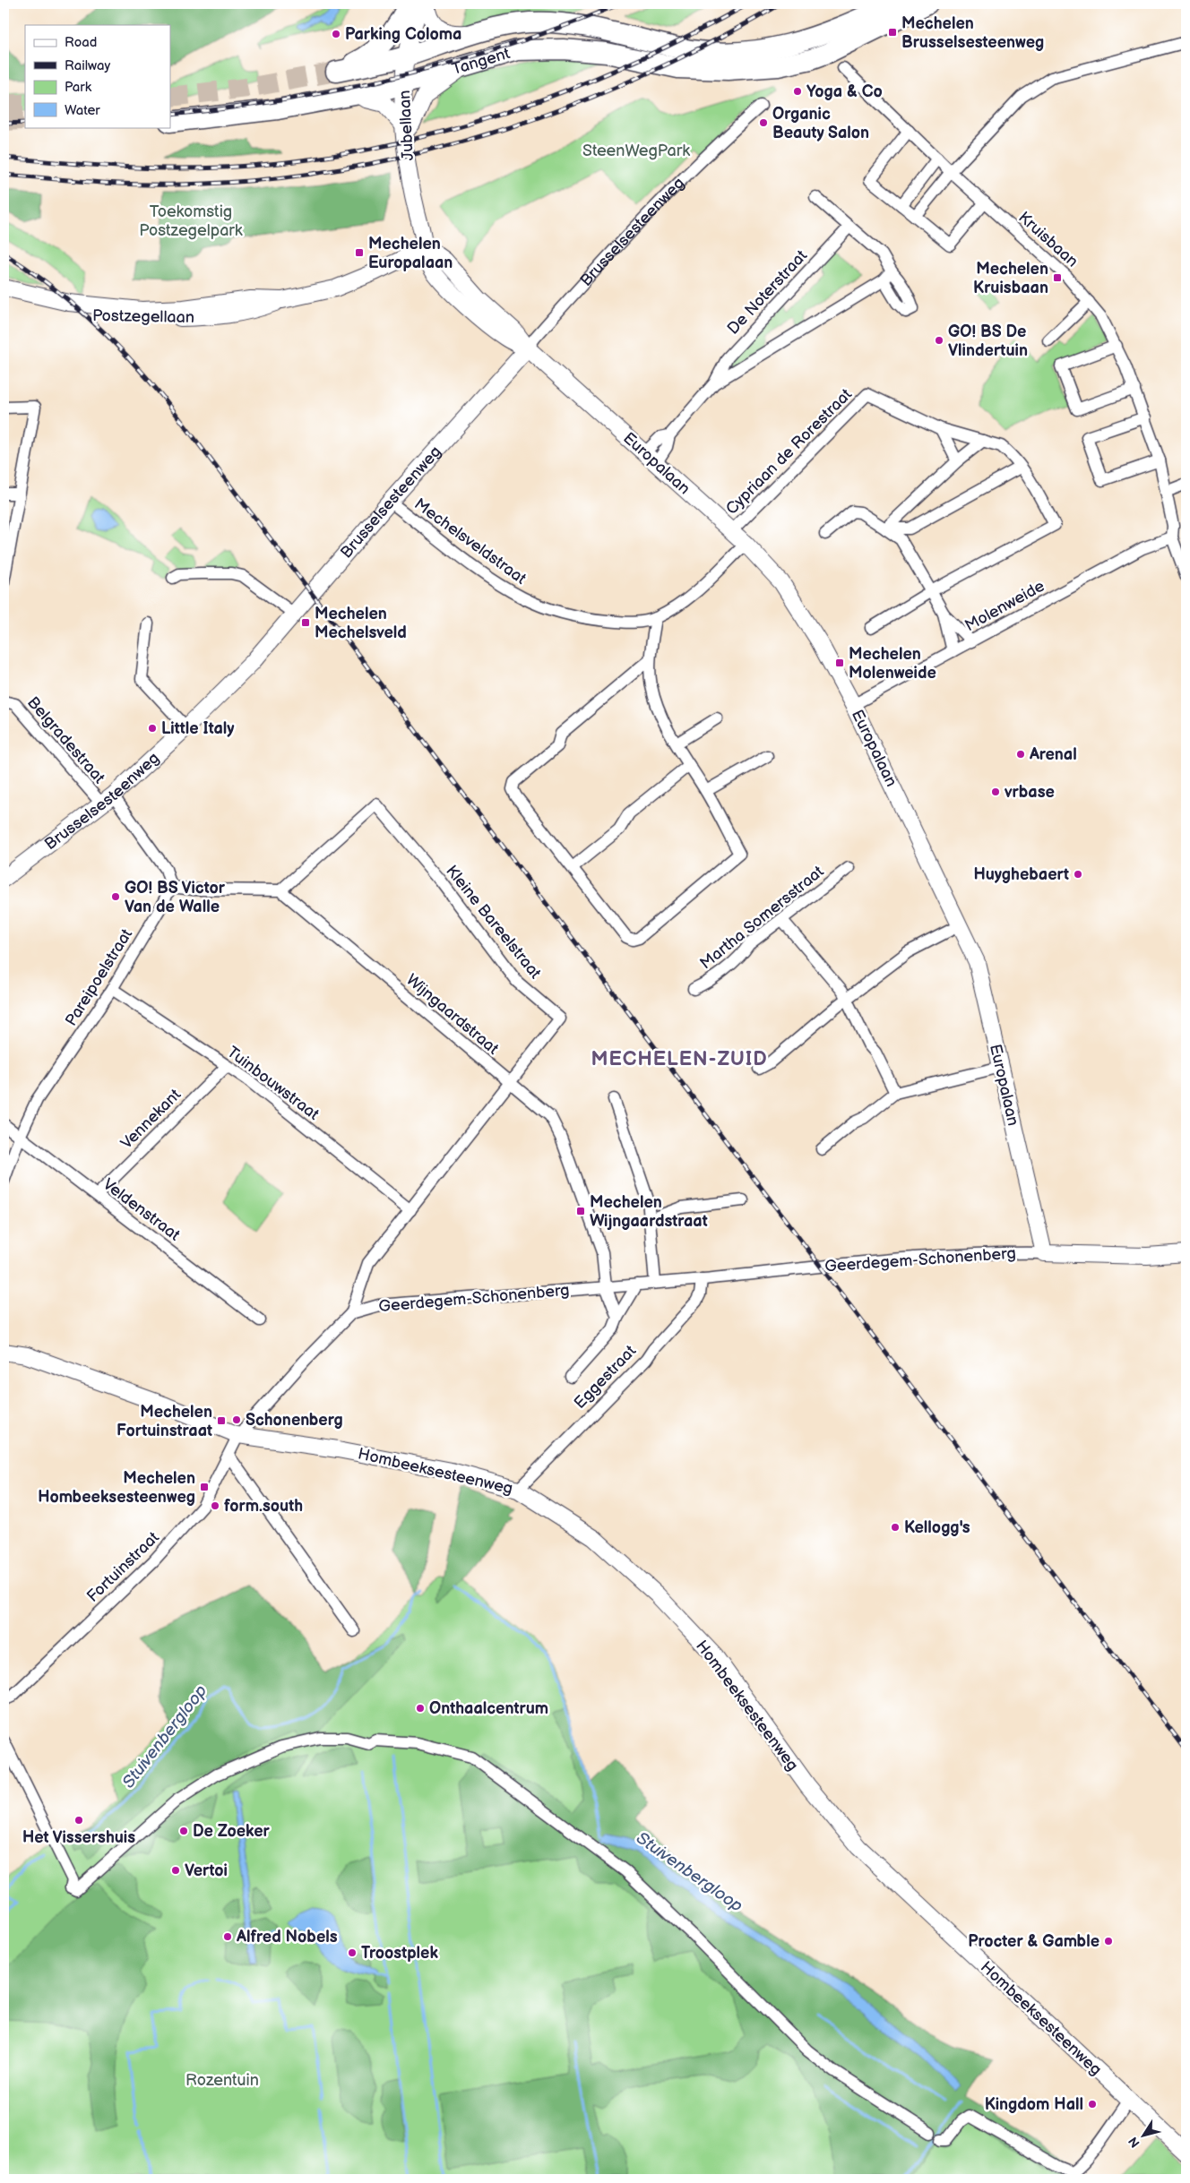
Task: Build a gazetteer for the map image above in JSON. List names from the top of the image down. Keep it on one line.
{"streets":{"highway":["Tangent"],"main road":["Jubellaan","Brusselsesteenweg","Postzegellaan","Europalaan","Geerdegem-Schonenberg","Hombeeksesteenweg"],"street":["Kruisbaan","De Noterstraat","Cypriaan de Rorestraat","Mechelsveldstraat","Molenweide","Belgradestraat","Martha Somersstraat","Kleine Bareelstraat","Pareipoelstraat","Wijngaardstraat","Tuinbouwstraat","Vennekant","Veldenstraat","Eggestraat","Fortuinstraat"]},"crossings":[["Tangent","Jubellaan"],["Jubellaan","Postzegellaan"],["Jubellaan","Europalaan"],["Brusselsesteenweg","Europalaan"],["Brusselsesteenweg","Mechelsveldstraat"],["Brusselsesteenweg","Belgradestraat"],["Kruisbaan","Molenweide"],["De Noterstraat","Europalaan"],["Postzegellaan","Europalaan"],["Cypriaan de Rorestraat","Europalaan"],["Europalaan","Mechelsveldstraat"],["Europalaan","Molenweide"],["Europalaan","Geerdegem-Schonenberg"],["Kleine Bareelstraat","Wijngaardstraat"],["Kleine Bareelstraat","Tuinbouwstraat"],["Kleine Bareelstraat","Geerdegem-Schonenberg"],["Pareipoelstraat","Tuinbouwstraat"],["Pareipoelstraat","Veldenstraat"],["Wijngaardstraat","Geerdegem-Schonenberg"],["Tuinbouwstraat","Vennekant"],["Vennekant","Veldenstraat"],["Geerdegem-Schonenberg","Eggestraat"],["Geerdegem-Schonenberg","Hombeeksesteenweg"],["Geerdegem-Schonenberg","Fortuinstraat"],["Eggestraat","Hombeeksesteenweg"],["Hombeeksesteenweg","Fortuinstraat"]],"districts":["MECHELEN-ZUID"],"water":["Stuivenbergloop"],"parks":["SteenWegPark","Toekomstig Postzegelpark","Rozentuin"],"places":{"transit":["Mechelen Brusselsesteenweg","Mechelen Europalaan","Mechelen Kruisbaan","Mechelen Mechelsveld","Mechelen Molenweide","Mechelen Wijngaardstraat","Mechelen Fortuinstraat","Mechelen Hombeeksesteenweg"],"other":["Parking Coloma","Yoga & Co","Organic Beauty Salon","GO! BS De Vlindertuin","Little Italy","Arenal","vrbase","Huyghebaert","GO! BS Victor Van de Walle","Schonenberg","form.south","Kellogg's","Onthaalcentrum","Het Vissershuis","De Zoeker","Vertoi","Alfred Nobels","Procter & Gamble","Troostplek","Kingdom Hall"]},"legend":["Road","Railway","Park","Water"],"north":"bottom left"}
